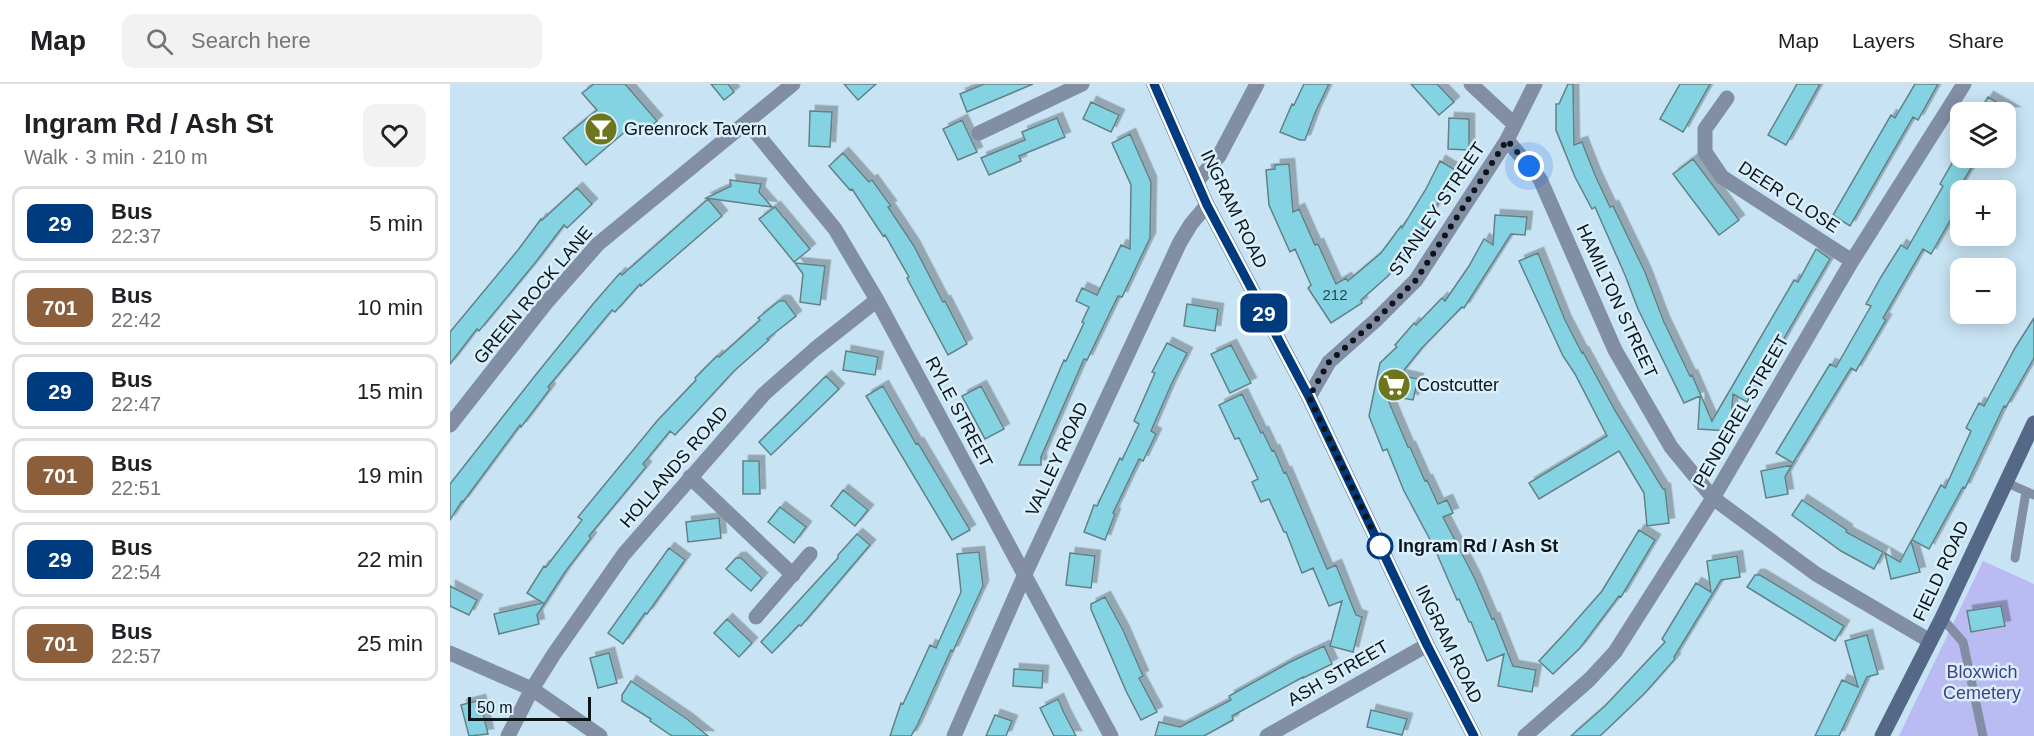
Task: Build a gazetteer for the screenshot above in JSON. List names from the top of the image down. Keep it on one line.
{"streets":{"street":["DEER CLOSE","INGRAM ROAD","STANLEY STREET","GREEN ROCK LANE","HAMILTON STREET","PENDEREL STREET","RYLE STREET","VALLEY ROAD","HOLLANDS ROAD","FIELD ROAD","ASH STREET"]},"crossings":[["DEER CLOSE","PENDEREL STREET"],["INGRAM ROAD","STANLEY STREET"],["INGRAM ROAD","VALLEY ROAD"],["INGRAM ROAD","ASH STREET"],["STANLEY STREET","HAMILTON STREET"],["GREEN ROCK LANE","RYLE STREET"],["HAMILTON STREET","PENDEREL STREET"],["HAMILTON STREET","FIELD ROAD"],["RYLE STREET","VALLEY ROAD"],["RYLE STREET","HOLLANDS ROAD"]],"parks":["Bloxwich Cemetery"],"places":{"bar":["Greenrock Tavern"],"supermarket":["Costcutter"],"other":["Ingram Rd / Ash St"]},"lines":["bus line 29"],"house_numbers":["212"],"scale_bar":"50 m","page":{"header":"Map","search":"Search here","nav":["Map","Layers","Share"],"heading":["Ingram Rd / Ash St","Walk · 3 min · 210 m"],"on_map":"29","map_buttons":["+","−"],"list":[{"mark":"29","name":"Bus","note":"22:37","value":"5 min"},{"mark":"701","name":"Bus","note":"22:42","value":"10 min"},{"mark":"29","name":"Bus","note":"22:47","value":"15 min"},{"mark":"701","name":"Bus","note":"22:51","value":"19 min"},{"mark":"29","name":"Bus","note":"22:54","value":"22 min"},{"mark":"701","name":"Bus","note":"22:57","value":"25 min"}],"scale":"50 m"}}
